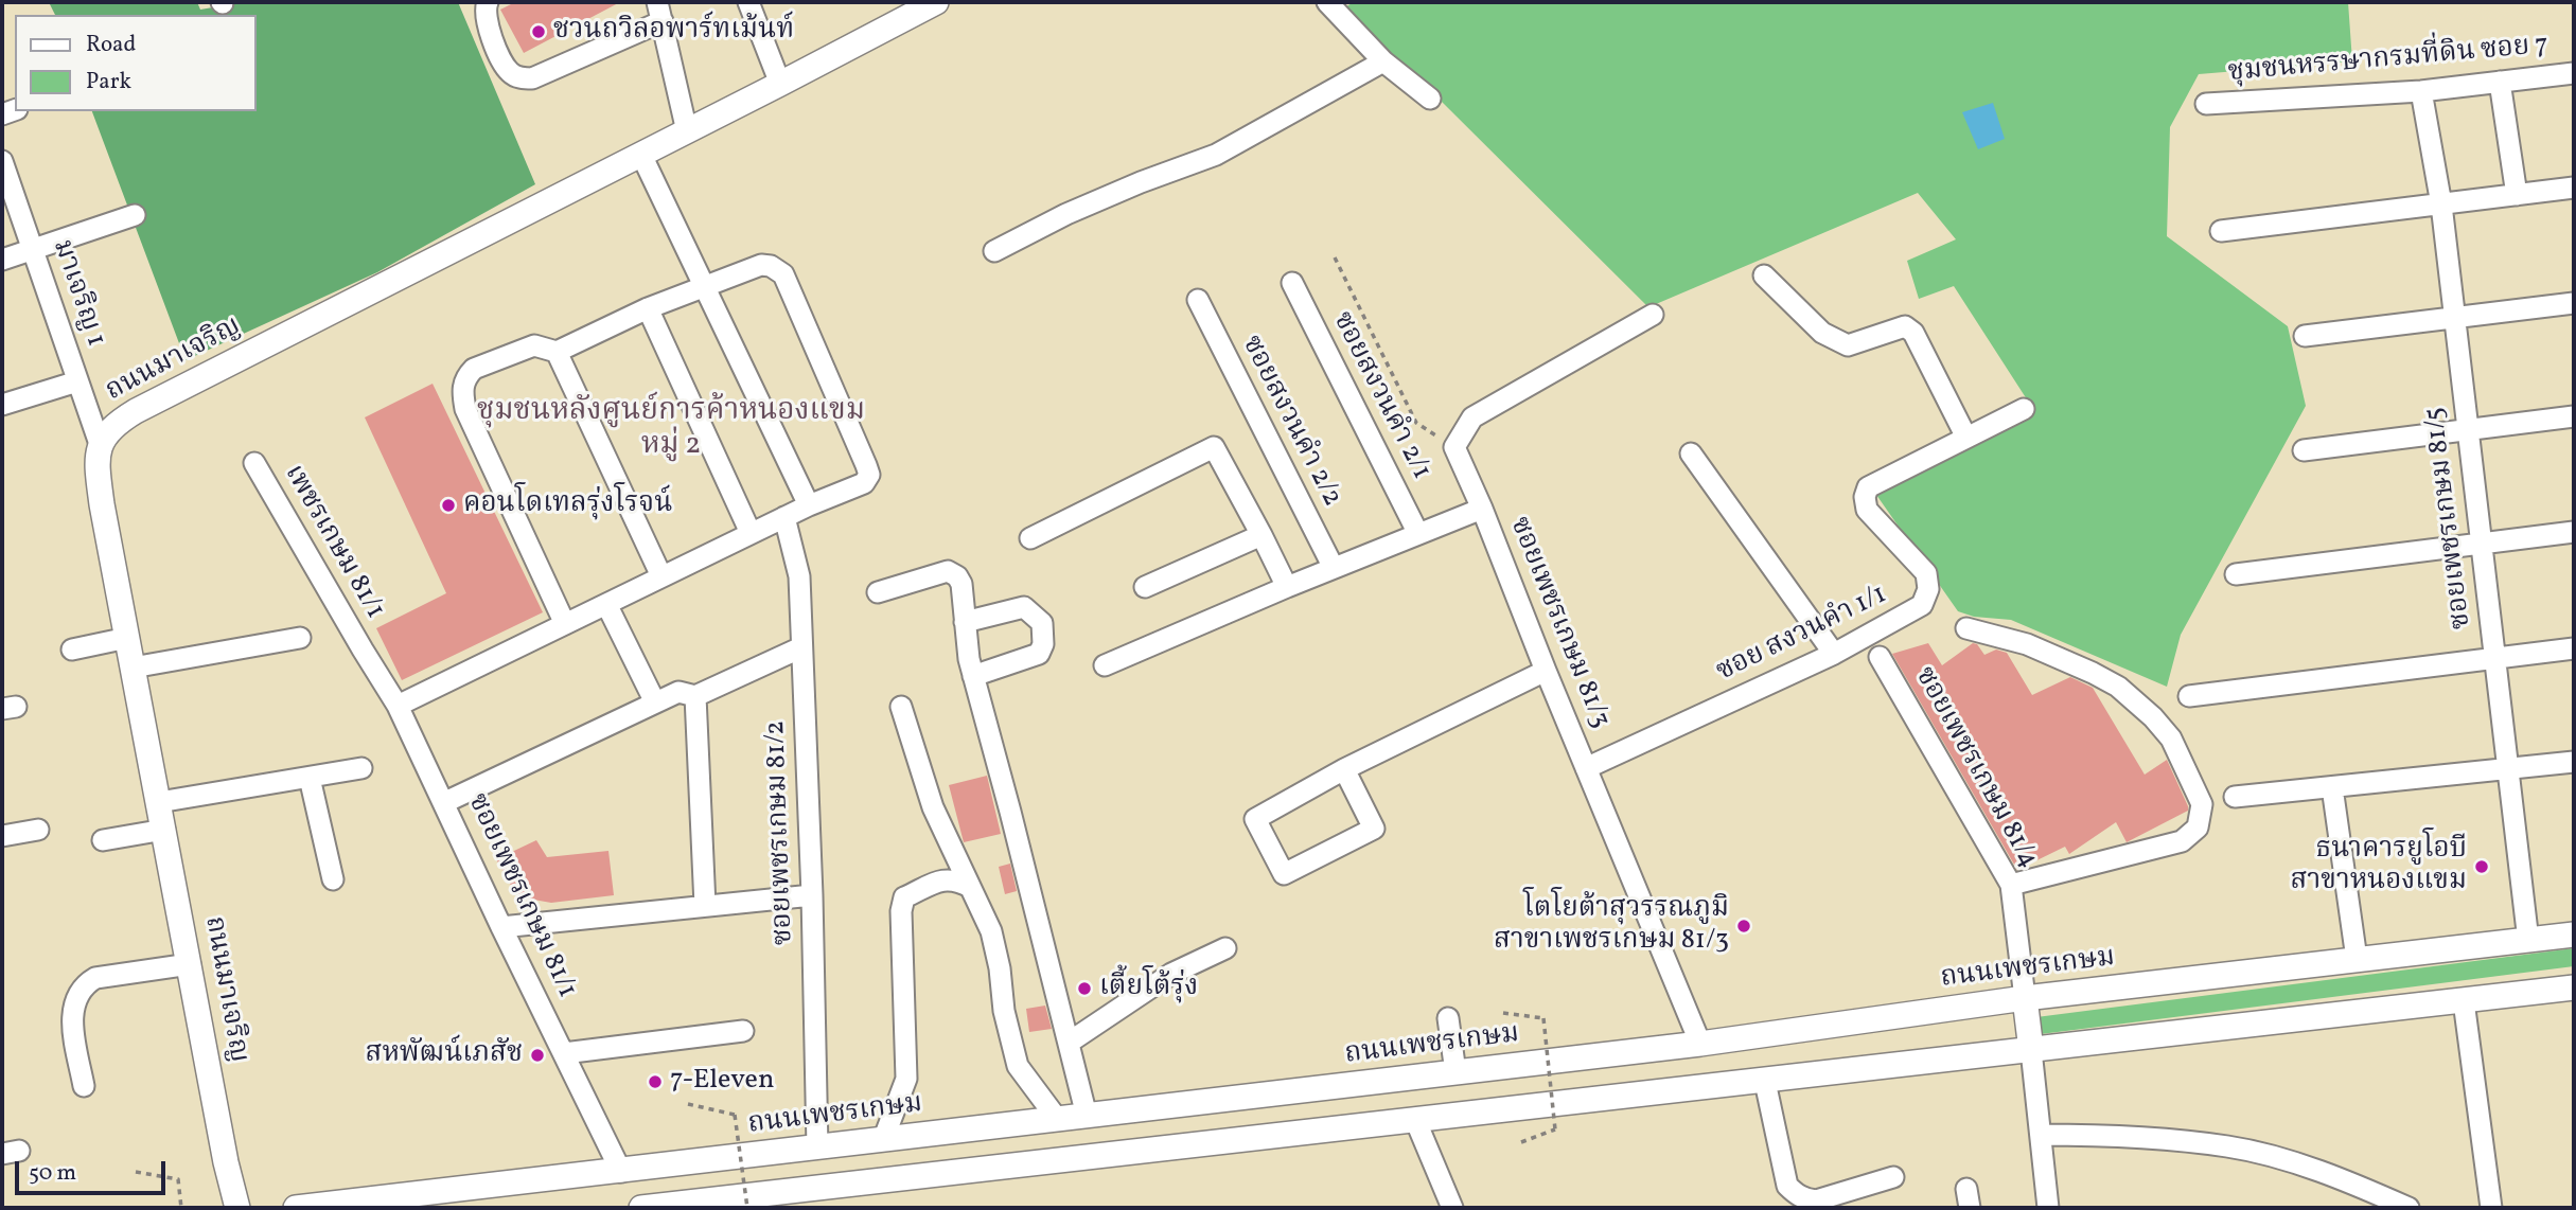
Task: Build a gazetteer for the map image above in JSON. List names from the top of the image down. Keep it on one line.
{"streets":{"main road":["ถนนมาเจริญ","ถนนเพชรเกษม"],"street":["ชุมชนหรรษากรมที่ดิน ซอย 7","มาเจริญ 1","ซอยสงวนคำ 2/1","ซอยสงวนคำ 2/2","ซอยเพชรเกษม 81/5","เพชรเกษม 81/1","ซอยเพชรเกษม 81/3","ซอย สงวนคำ 1/1","ซอยเพชรเกษม 81/4","ซอยเพชรเกษม 81/2","ซอยเพชรเกษม 81/1"]},"crossings":[["ชุมชนหรรษากรมที่ดิน ซอย 7","ซอยเพชรเกษม 81/5"],["มาเจริญ 1","ถนนมาเจริญ"],["ซอยเพชรเกษม 81/5","ถนนเพชรเกษม"],["เพชรเกษม 81/1","ซอยเพชรเกษม 81/1"],["ซอยเพชรเกษม 81/3","ซอย สงวนคำ 1/1"],["ซอยเพชรเกษม 81/3","ถนนเพชรเกษม"],["ซอยเพชรเกษม 81/4","ถนนเพชรเกษม"],["ซอยเพชรเกษม 81/2","ถนนเพชรเกษม"],["ซอยเพชรเกษม 81/1","ถนนเพชรเกษม"]],"districts":["ชุมชนหลังศูนย์การค้าหนองแขม หมู่ 2"],"places":["ชวนถวิลอพาร์ทเม้นท์","คอนโดเทลรุ่งโรจน์","ธนาคารยูโอบี สาขาหนองแขม","โตโยต้าสุวรรณภูมิ สาขาเพชรเกษม 81/3","เตี้ยโต้รุ่ง","สหพัฒน์เภสัช","7-Eleven"],"legend":["Road","Park"],"scale_bar":"50 m"}
